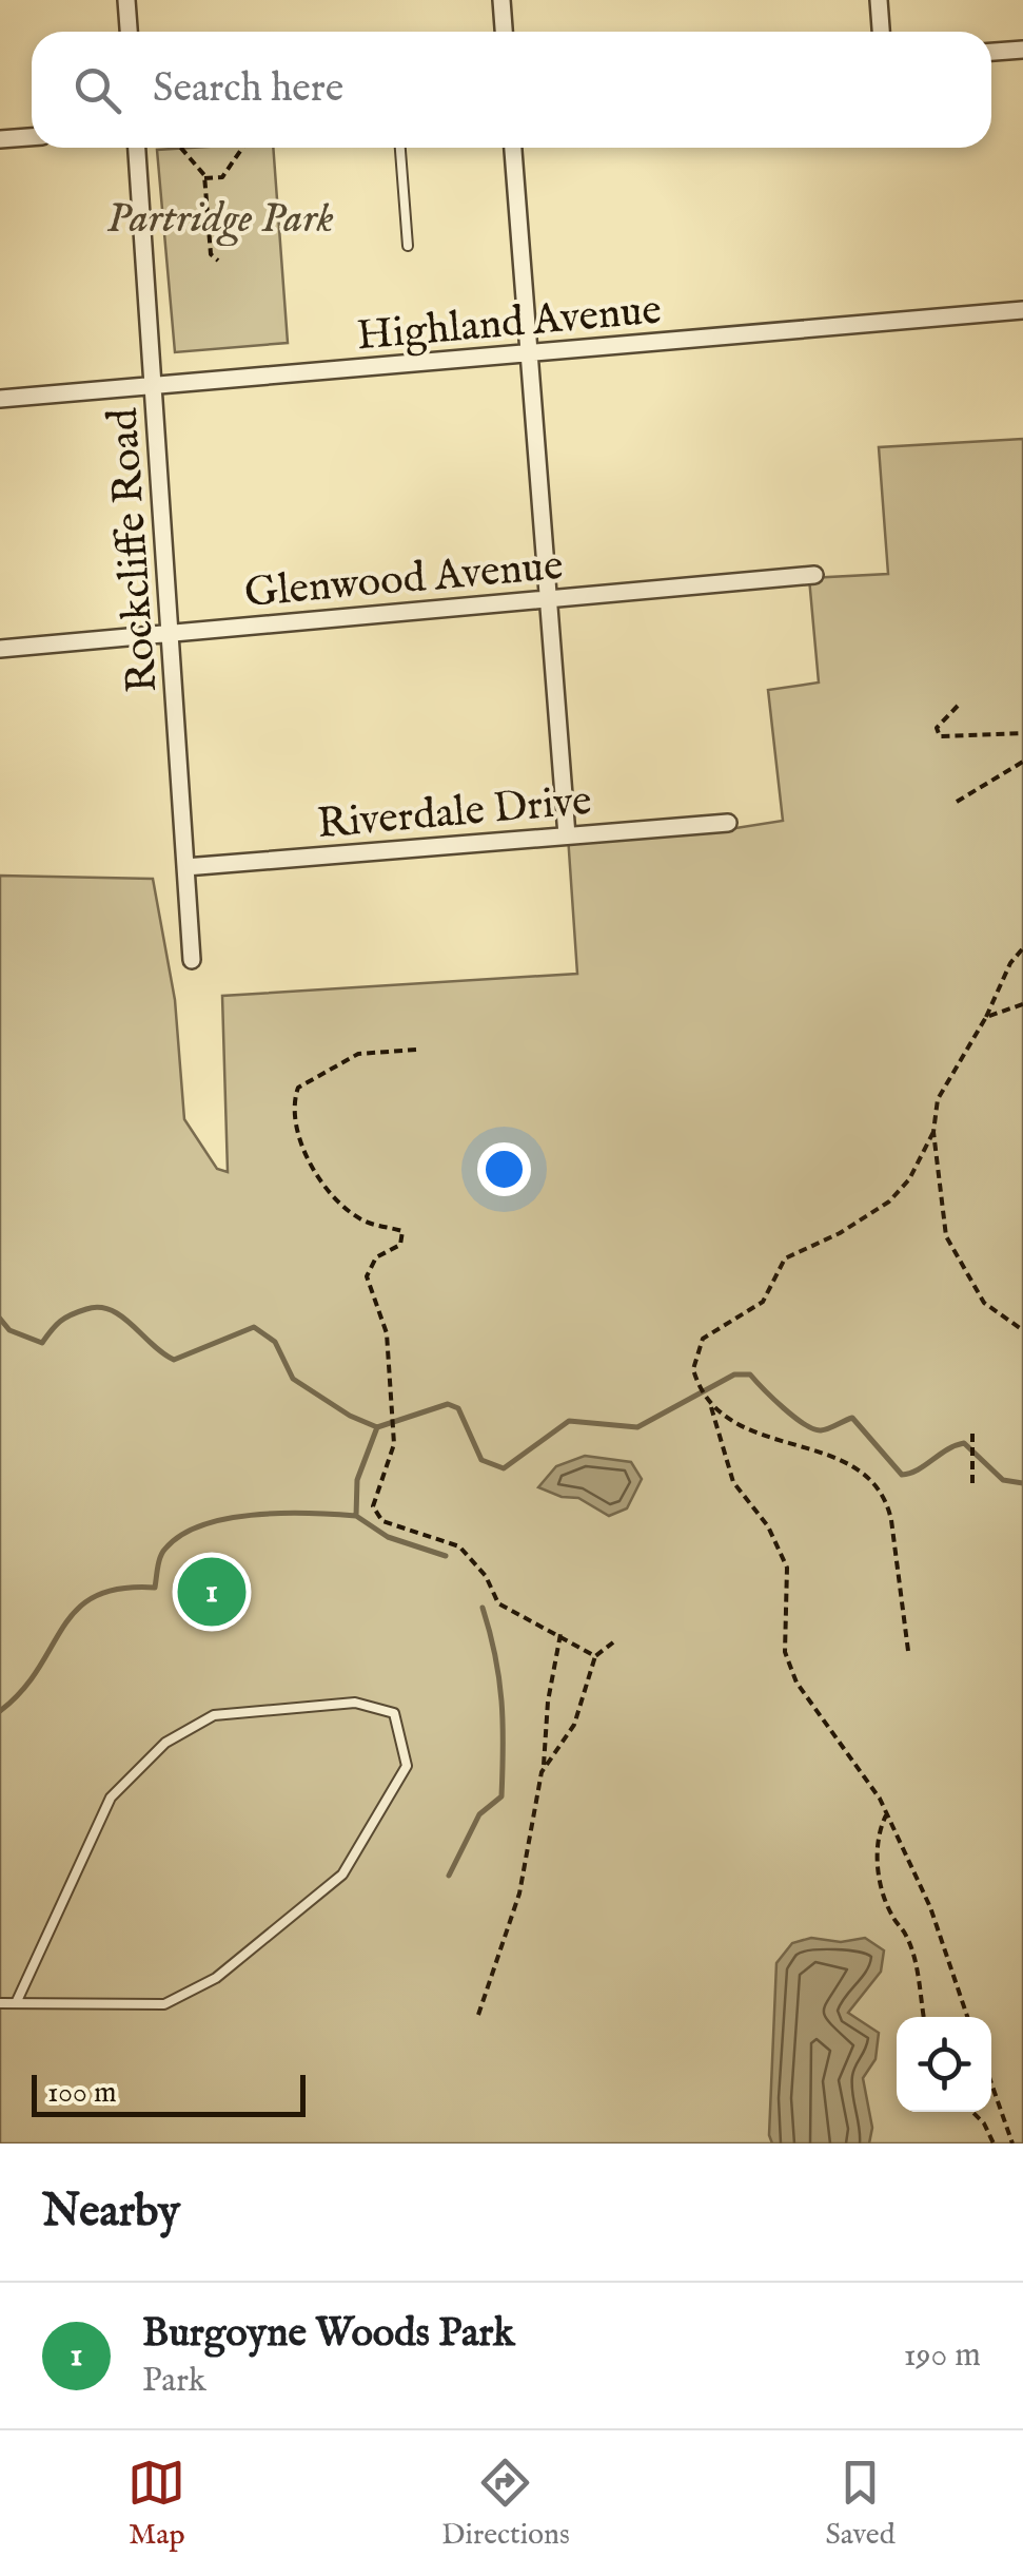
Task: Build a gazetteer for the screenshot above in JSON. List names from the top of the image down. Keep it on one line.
{"streets":{"street":["Highland Avenue","Rockcliffe Road","Glenwood Avenue","Riverdale Drive"]},"crossings":[["Highland Avenue","Rockcliffe Road"],["Rockcliffe Road","Glenwood Avenue"],["Rockcliffe Road","Riverdale Drive"]],"parks":["Partridge Park"],"scale_bar":"100 m","page":{"search":"Search here","pins":"1","scale":"100 m","heading":"Nearby","list":[{"mark":"1","name":"Burgoyne Woods Park","note":"Park","value":"190 m"}],"nav":["Map","Directions","Saved"]}}
